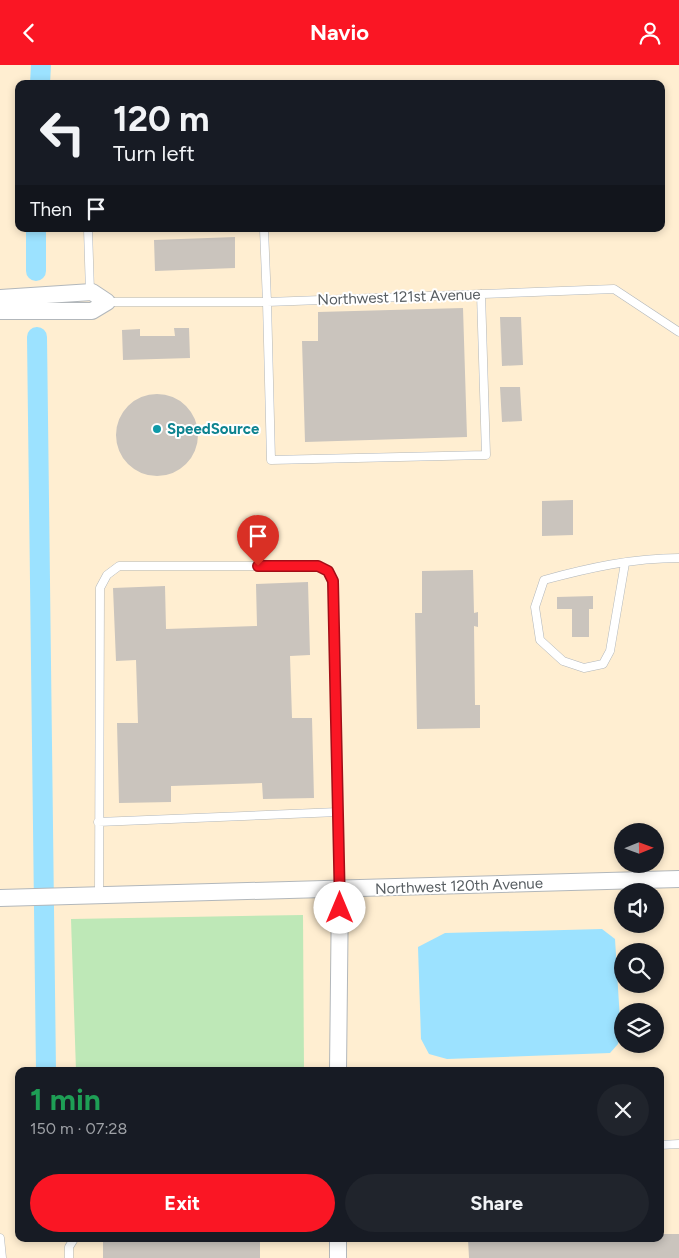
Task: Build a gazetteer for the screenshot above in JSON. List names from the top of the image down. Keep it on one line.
{"streets":{"street":["Northwest 121st Avenue","Northwest 120th Avenue"]},"places":["SpeedSource"],"north":"right","page":{"header":"Navio","turn":["120 m","Turn left"],"then":"Then","heading":["1 min","150 m · 07:28"],"buttons":["Exit","Share"]}}
